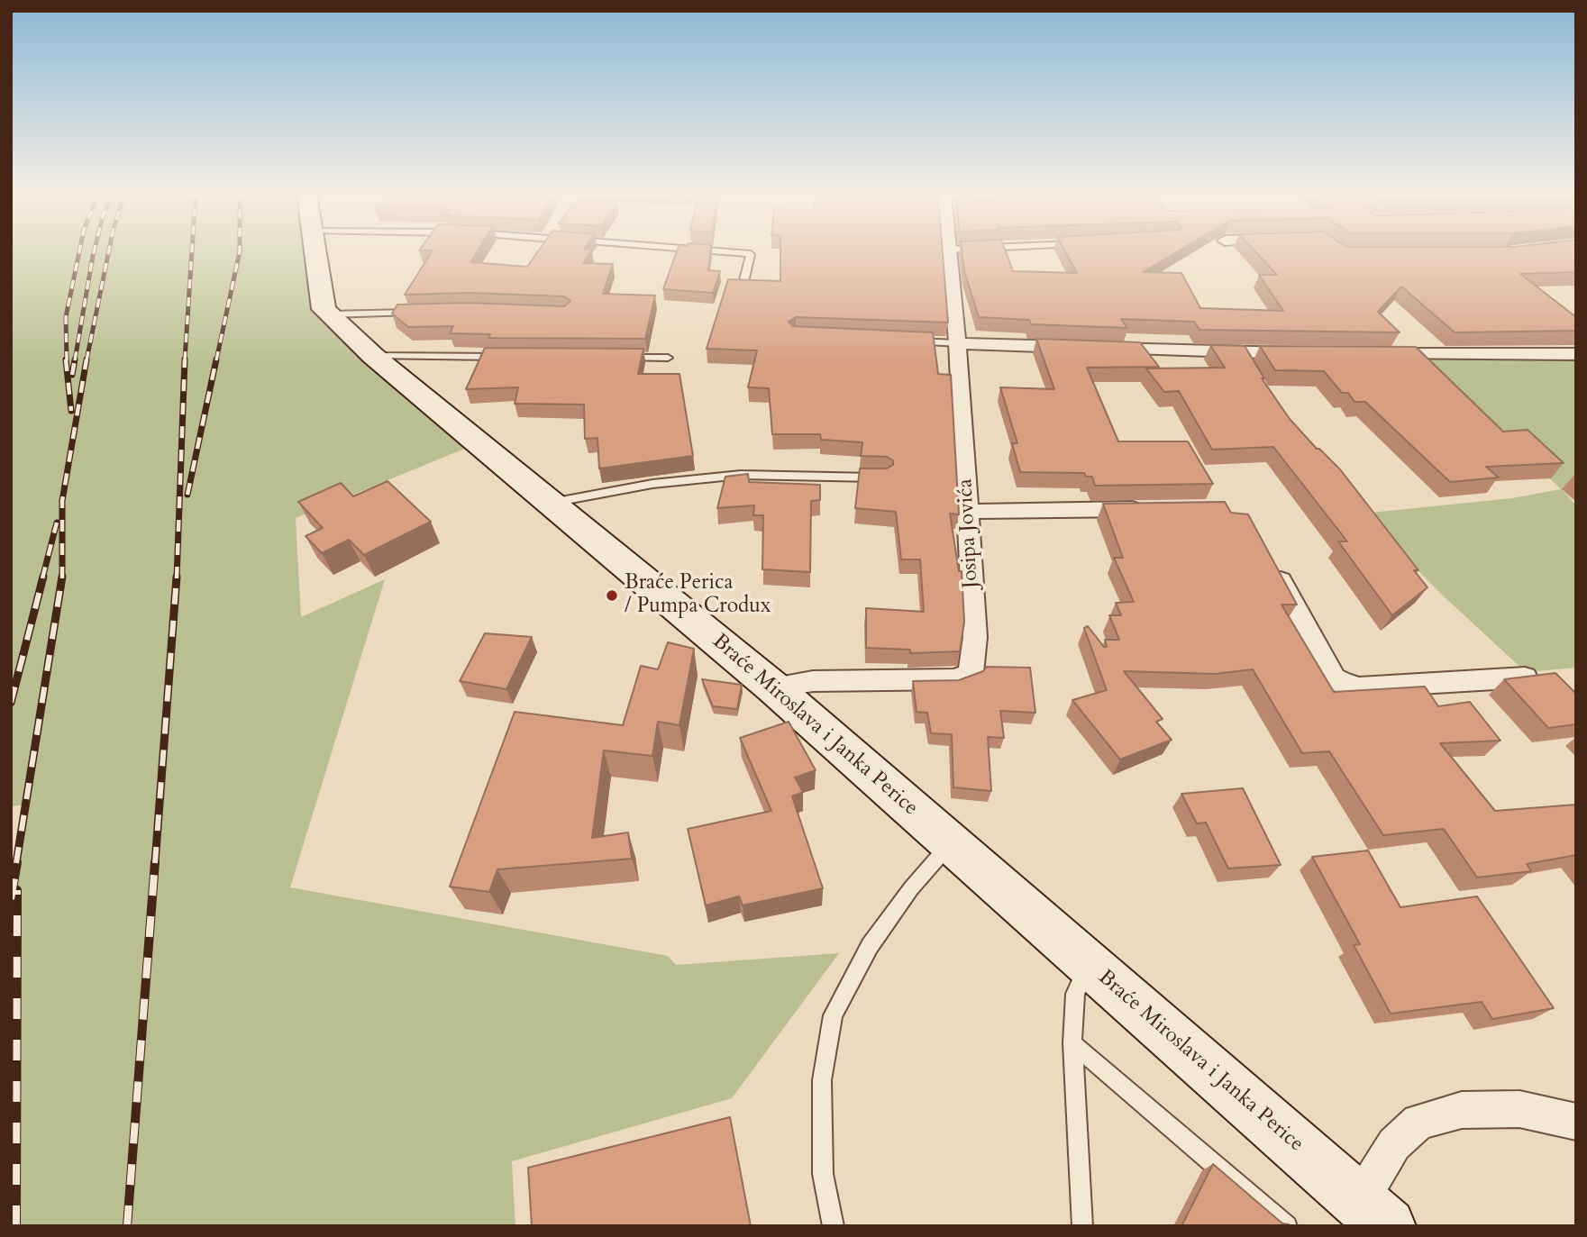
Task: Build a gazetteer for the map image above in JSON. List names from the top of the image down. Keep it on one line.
{"streets":{"main road":["Braće Miroslava i Janka Perice"],"street":["Josipa Jovića"]},"crossings":[["Josipa Jovića","Braće Miroslava i Janka Perice"]],"places":["Braće Perica / Pumpa Crodux"]}
